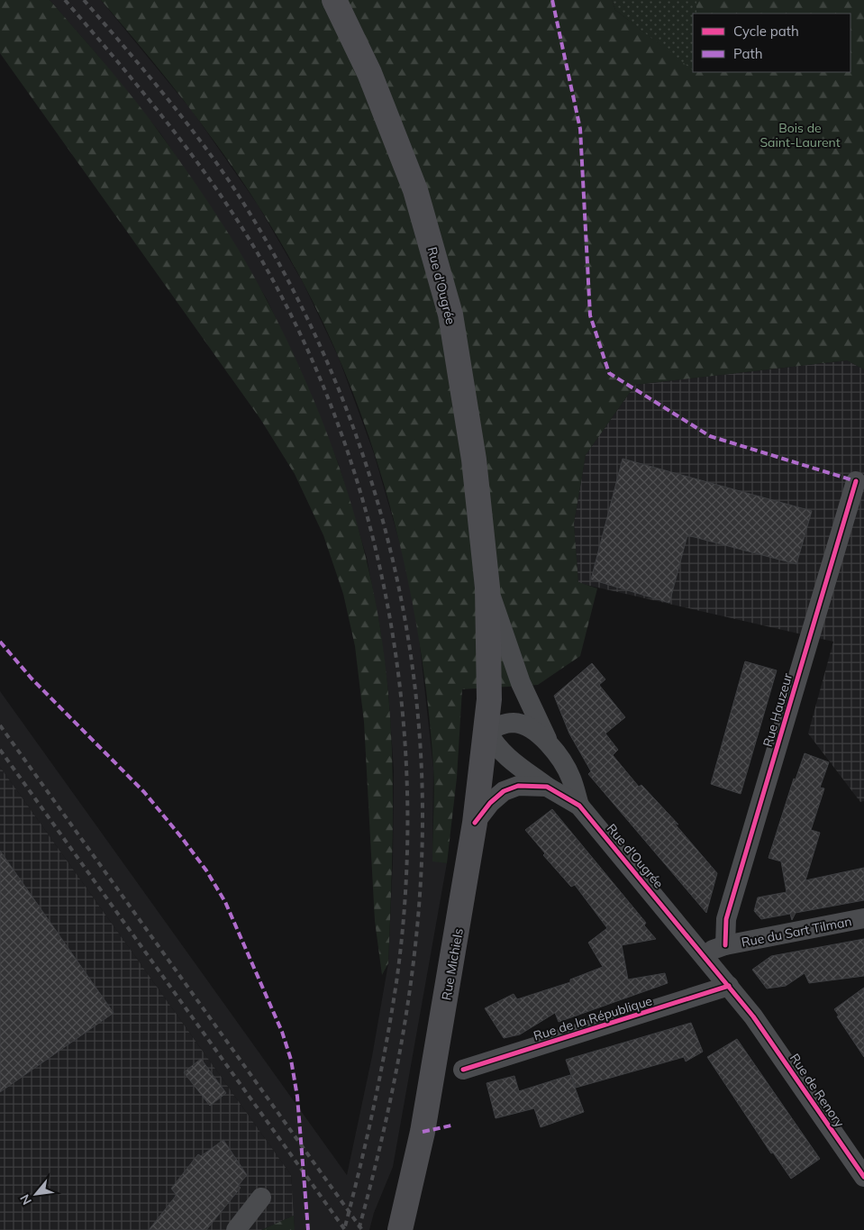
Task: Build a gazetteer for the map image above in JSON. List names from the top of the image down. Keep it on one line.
{"streets":{"main road":["Rue d'Ougrée","Rue Michiels"],"street":["Rue Hauzeur","Rue du Sart Tilman","Rue de la République","Rue de Renory"]},"crossings":[["Rue d'Ougrée","Rue du Sart Tilman"],["Rue d'Ougrée","Rue Michiels"],["Rue d'Ougrée","Rue de la République"],["Rue d'Ougrée","Rue de Renory"],["Rue Hauzeur","Rue du Sart Tilman"]],"parks":["Bois de Saint-Laurent"],"legend":["Cycle path","Path"],"north":"bottom left"}
